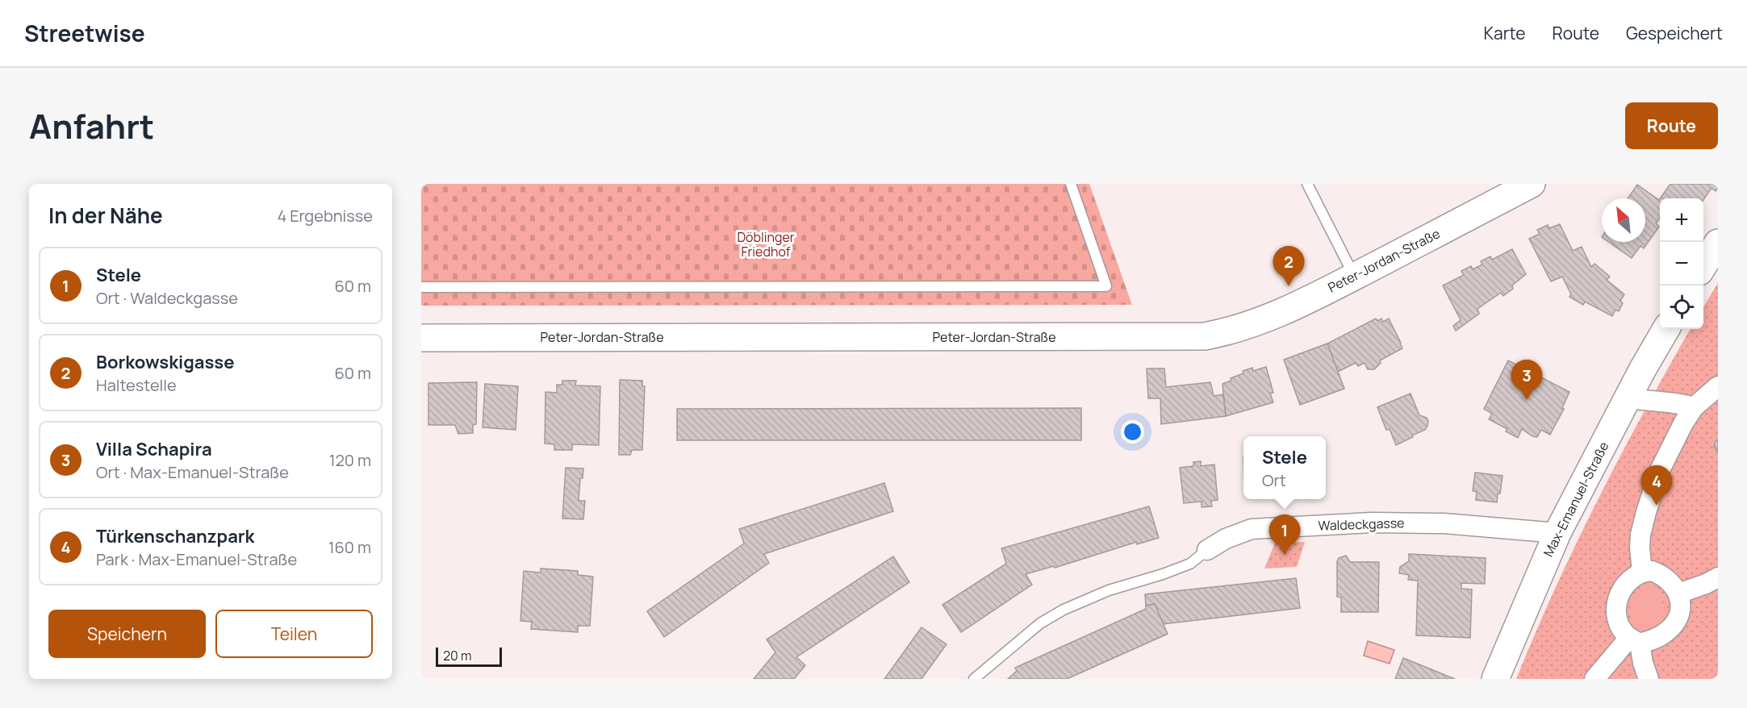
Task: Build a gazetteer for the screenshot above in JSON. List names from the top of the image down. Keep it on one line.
{"streets":{"street":["Peter-Jordan-Straße","Max-Emanuel-Straße","Waldeckgasse"]},"crossings":[["Max-Emanuel-Straße","Waldeckgasse"]],"parks":["Döblinger Friedhof"],"scale_bar":"20 m","north":"top left","page":{"header":"Streetwise","nav":["Karte","Route","Gespeichert"],"title":"Anfahrt","buttons":["Route",["Speichern","Teilen"]],"heading":["In der Nähe","4 Ergebnisse"],"map_buttons":["+","−"],"pins":["2","3","4","1"],"list":[{"mark":"1","name":"Stele","note":"Ort · Waldeckgasse","value":"60 m"},{"mark":"2","name":"Borkowskigasse","note":"Haltestelle","value":"60 m"},{"mark":"3","name":"Villa Schapira","note":"Ort · Max-Emanuel-Straße","value":"120 m"},{"mark":"4","name":"Türkenschanzpark","note":"Park · Max-Emanuel-Straße","value":"160 m"}],"popup":["Stele","Ort"],"scale":"20 m"}}
